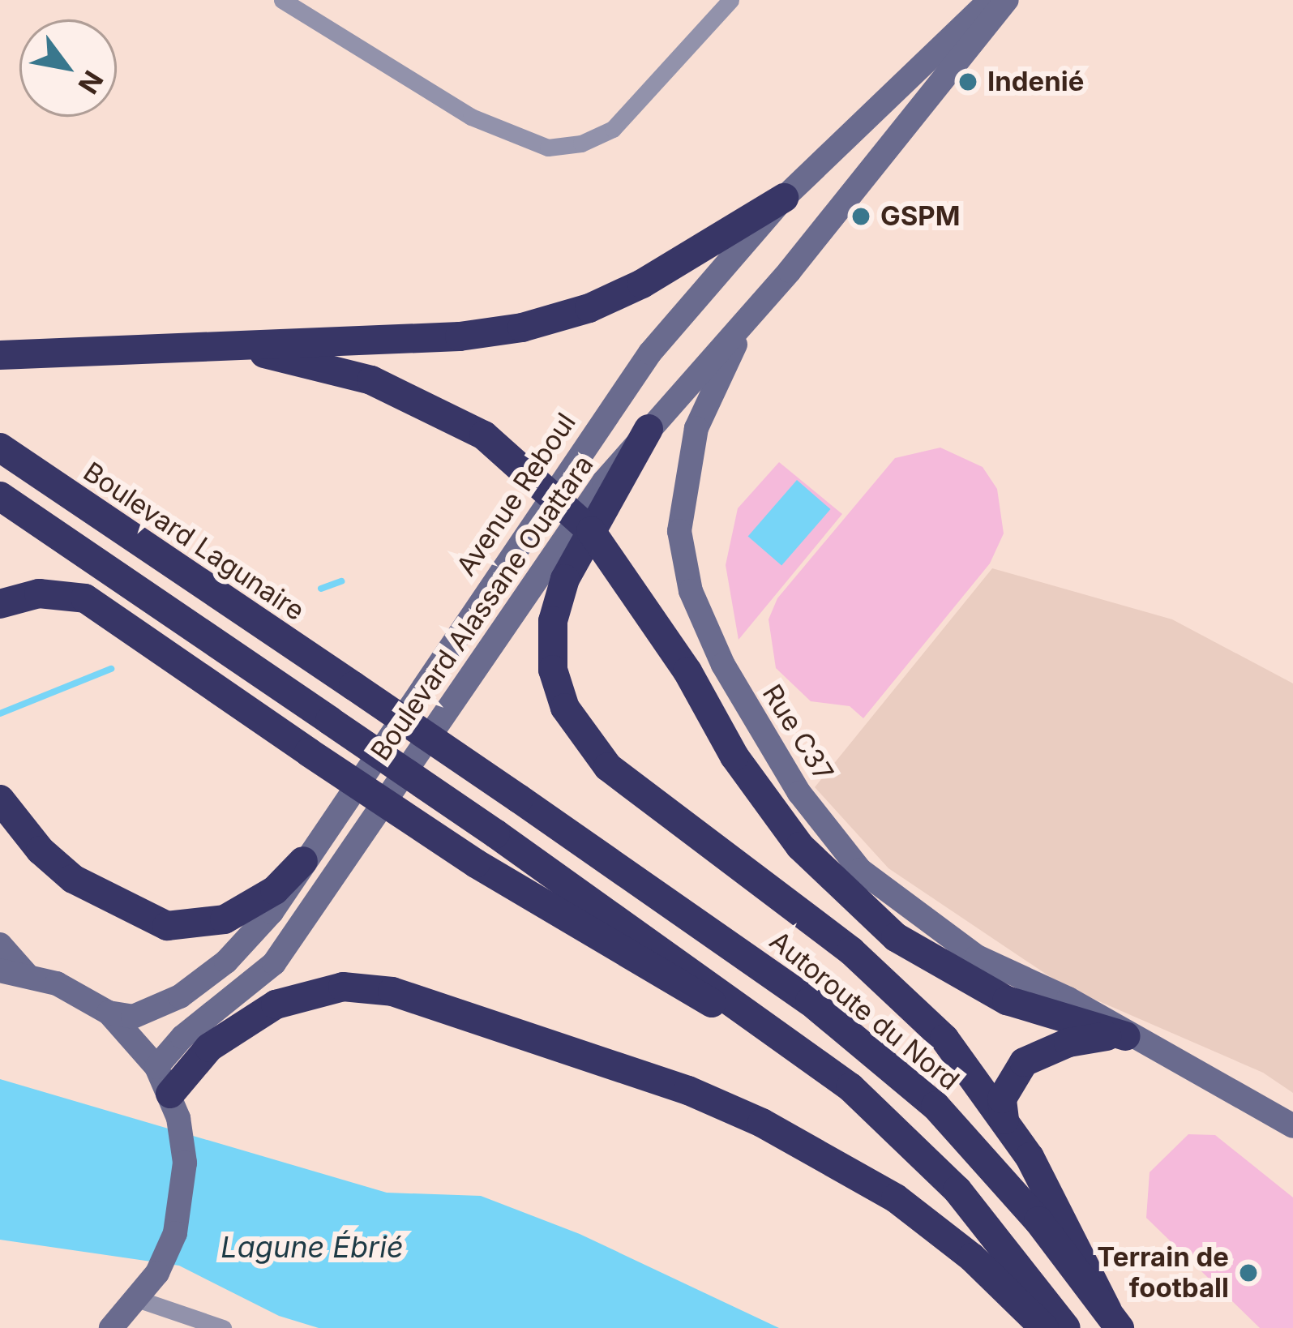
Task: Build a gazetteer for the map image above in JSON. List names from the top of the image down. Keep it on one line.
{"streets":{"highway":["Boulevard Lagunaire","Autoroute du Nord"],"main road":["Avenue Reboul","Boulevard Alassane Ouattara","Rue C37"]},"crossings":[["Boulevard Lagunaire","Autoroute du Nord"],["Boulevard Alassane Ouattara","Rue C37"]],"water":["Lagune Ébrié"],"places":["Indenié","GSPM","Terrain de football"],"north":"bottom right"}
